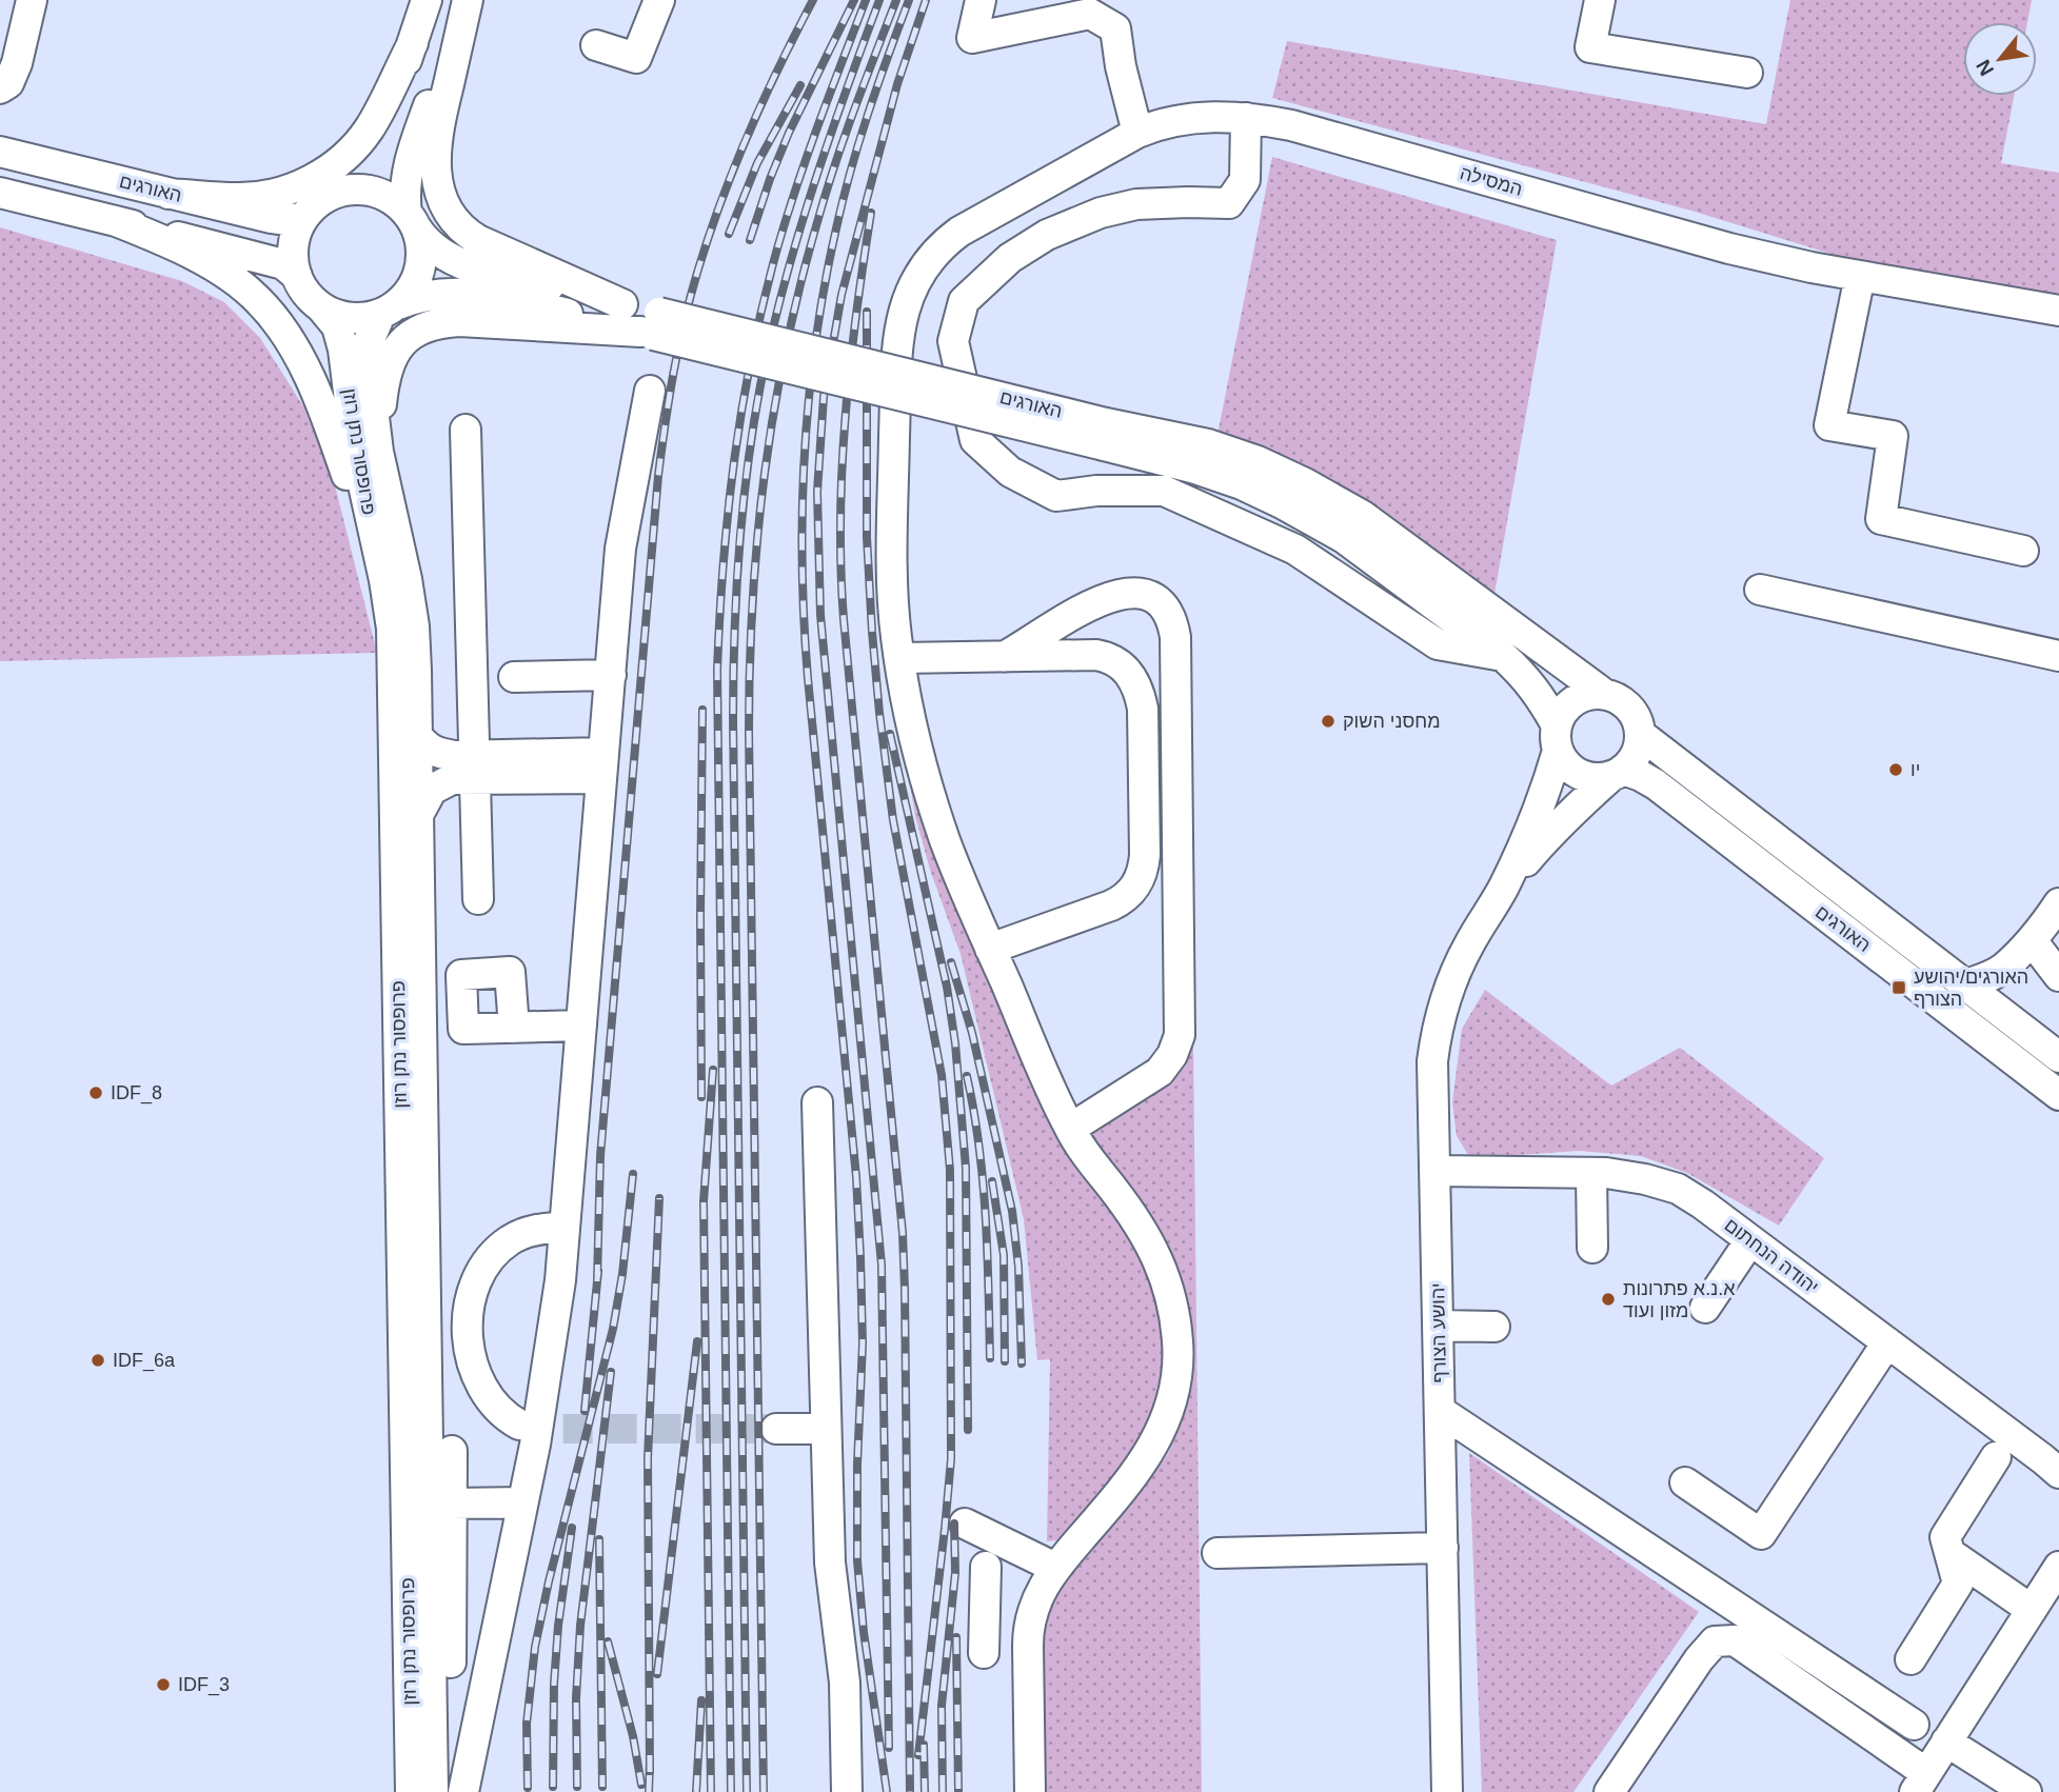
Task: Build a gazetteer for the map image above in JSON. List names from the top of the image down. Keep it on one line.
{"streets":{"street":["המסילה","האורגים","פרופסור נתן רוזן","יהודה הנחתום","יהושע הצורף"]},"crossings":[["האורגים","פרופסור נתן רוזן"],["האורגים","יהושע הצורף"],["יהודה הנחתום","יהושע הצורף"]],"places":{"other":["מחסני השוק","יו","IDF_8","א.נ.א פתרונות מזון ועוד","IDF_6a","IDF_3"],"transit":["האורגים/יהושע הצורף"]},"north":"bottom left"}
